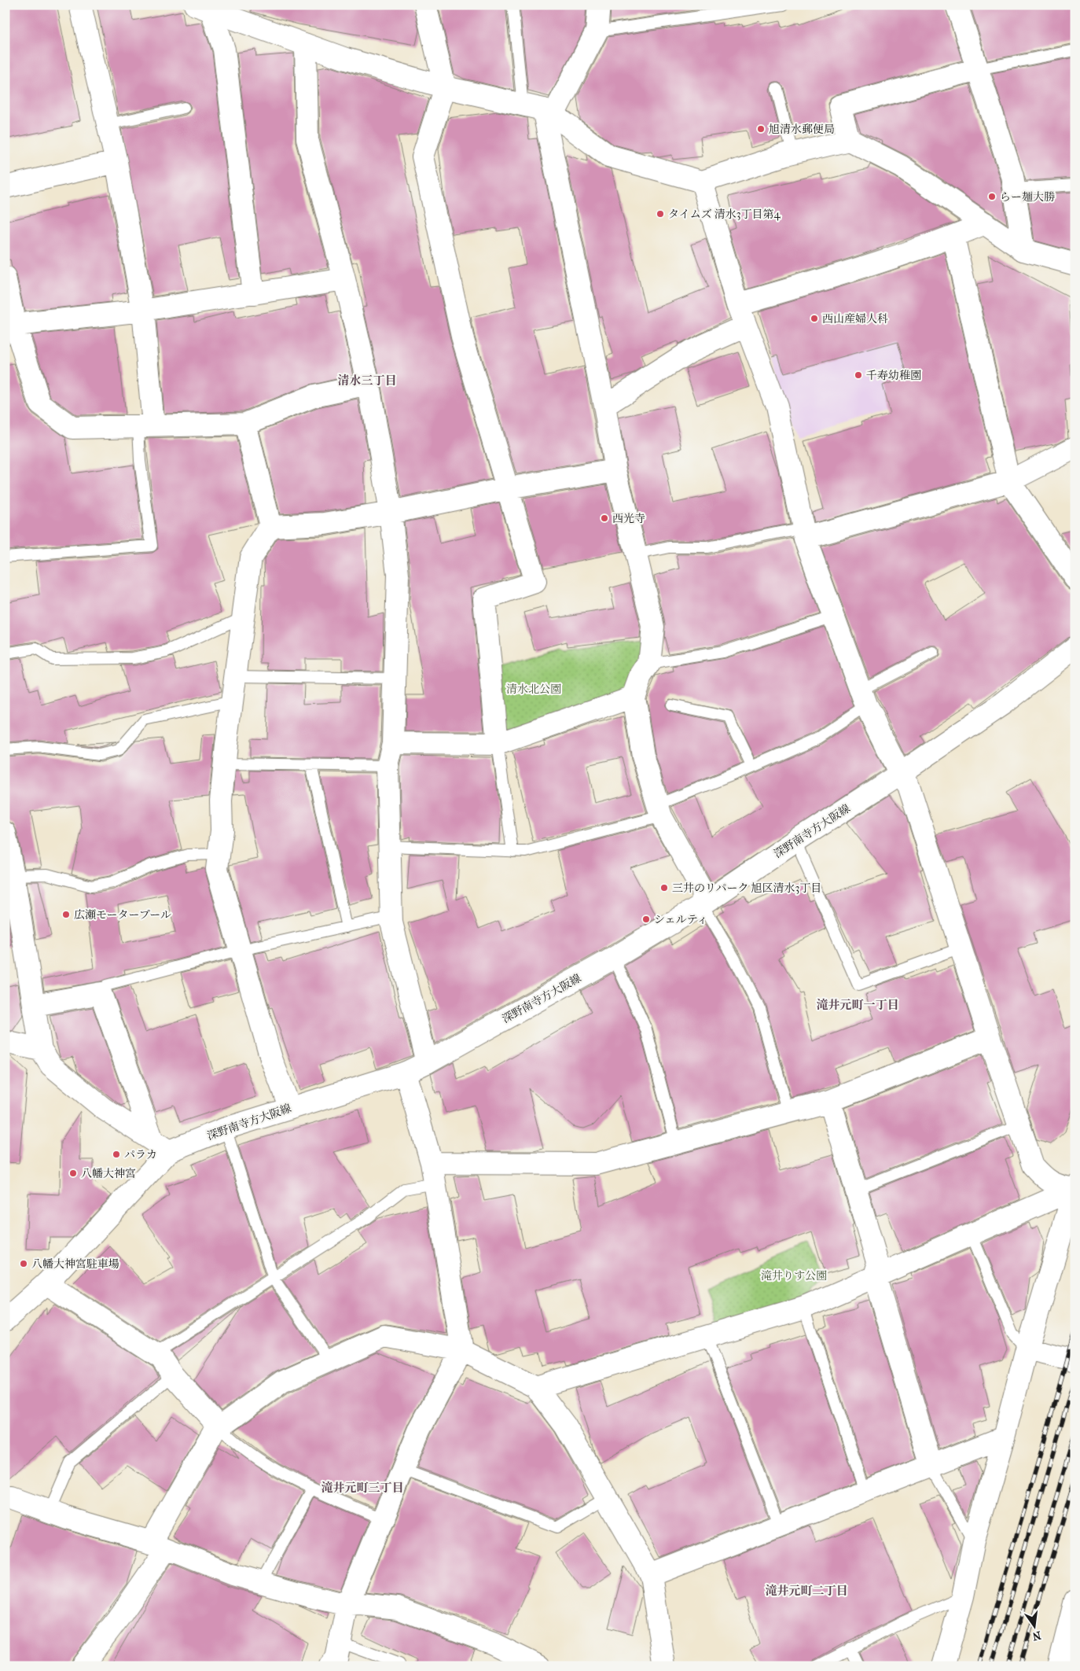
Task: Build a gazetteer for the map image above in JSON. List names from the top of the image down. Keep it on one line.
{"streets":{"street":["深野南寺方大阪線"]},"districts":["清水三丁目","滝井元町一丁目","滝井元町三丁目","滝井元町二丁目"],"parks":["清水北公園","滝井りす公園"],"places":["旭清水郵便局","らー麺大勝","タイムズ 清水3丁目第4","西山産婦人科","千寿幼稚園","西光寺","三井のリパーク 旭区清水3丁目","広瀬モータープール","シェルティ","パラカ","八幡大神宮","八幡大神宮駐車場"],"north":"bottom"}
